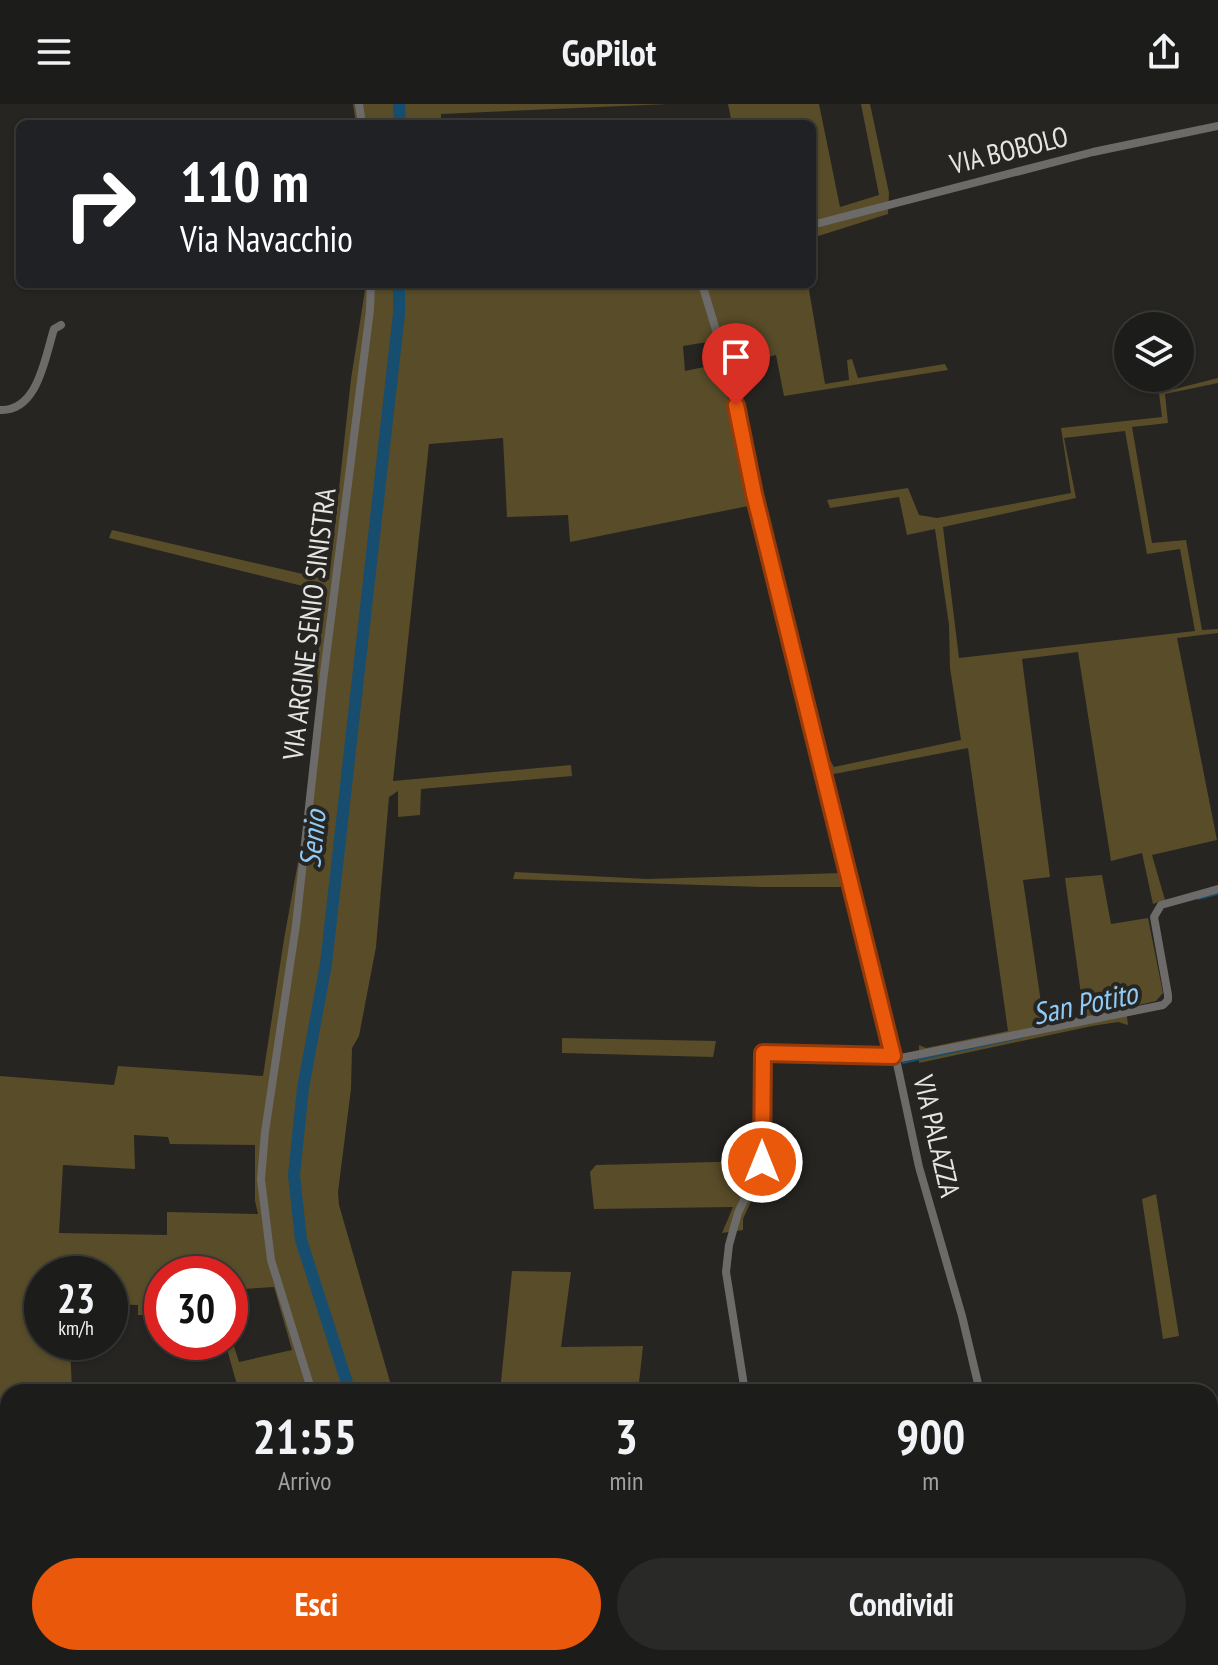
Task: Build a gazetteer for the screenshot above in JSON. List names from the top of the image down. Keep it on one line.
{"streets":{"street":["VIA BOBOLO","VIA ARGINE SENIO SINISTRA","VIA PALAZZA"]},"water":["Senio","San Potito"],"page":{"header":"GoPilot","turn":["110 m","Via Navacchio"],"speed":"23 km/h","limit":"30","eta":["21:55","Arrivo","3","min","900","m"],"buttons":["Esci","Condividi"]}}
